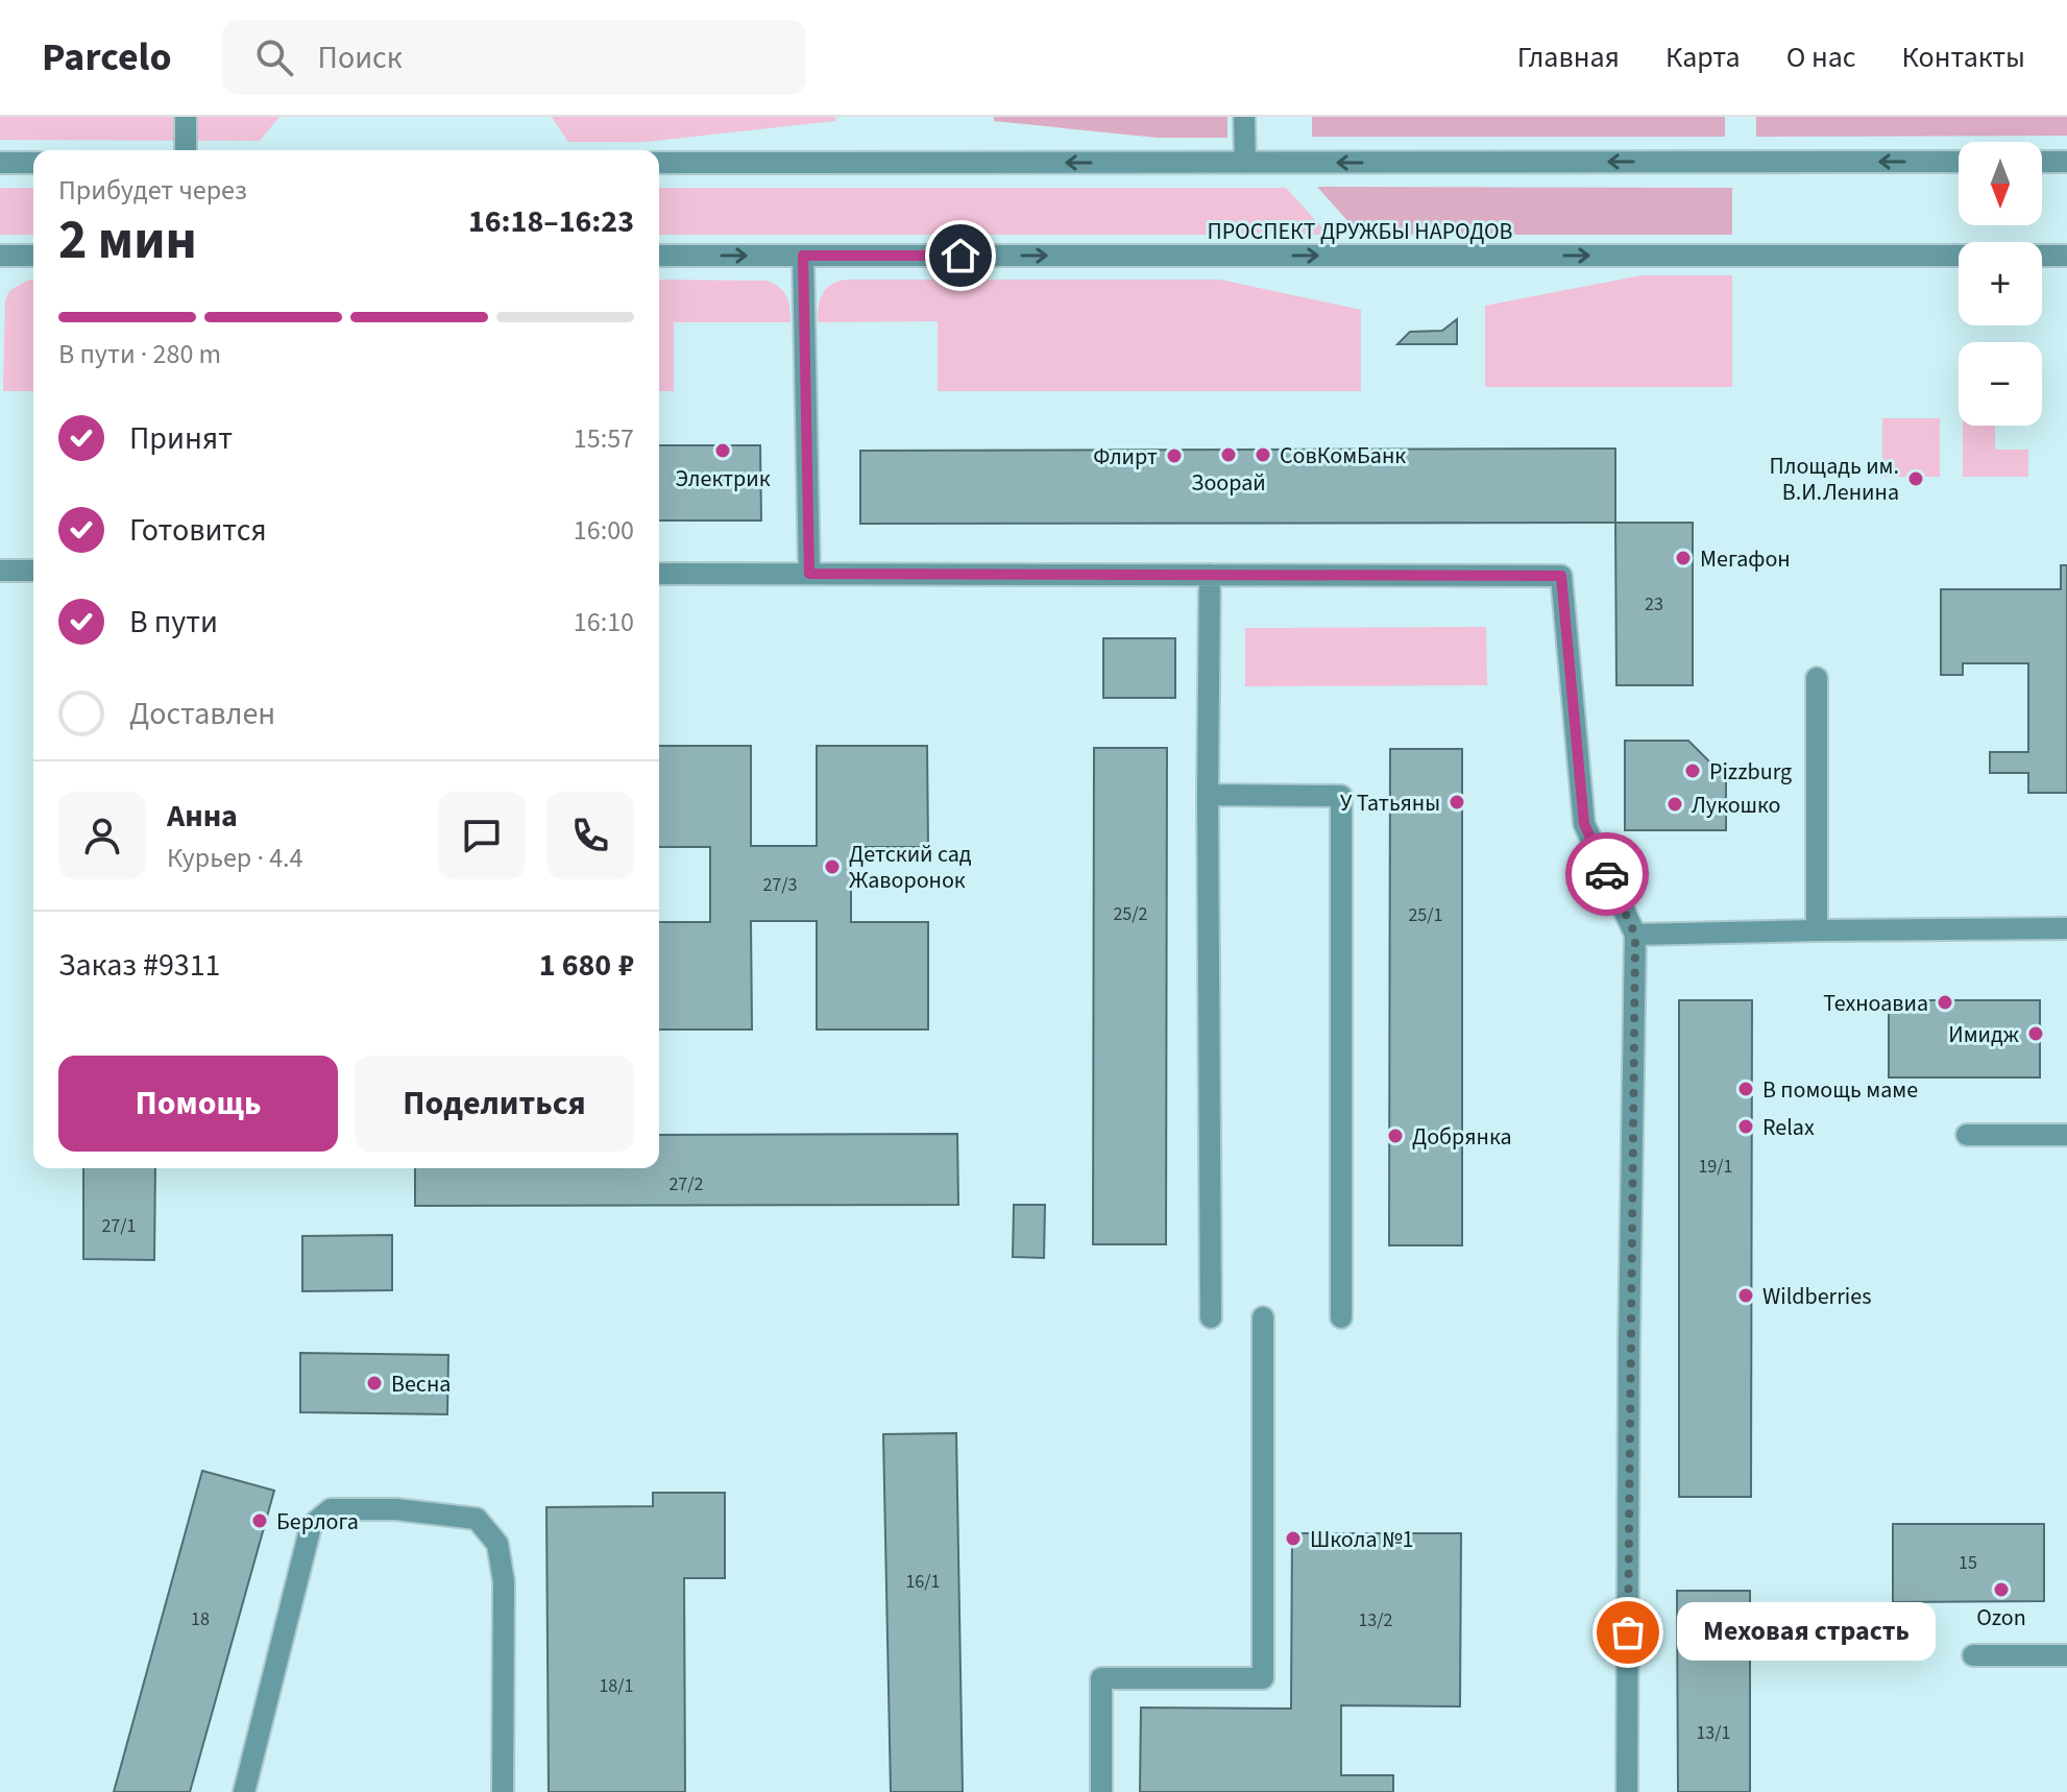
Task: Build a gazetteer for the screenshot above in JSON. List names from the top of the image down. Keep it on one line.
{"streets":{"street":["ПРОСПЕКТ ДРУЖБЫ НАРОДОВ"]},"places":["Электрик","Зоорай","СовКомБанк","Флирт","Площадь им. В.И.Ленина","Мегафон","Pizzburg","У Татьяны","Лукошко","Детский сад Жаворонок","Техноавиа","Имидж","В помощь маме","Relax","Добрянка","Wildberries","Весна","Берлога","Школа №1","Ozon","Меховая страсть"],"house_numbers":["23","27/3","25/2","25/1","19/1","27/2","27/1","15","16/1","18","13/2","18/1","13/1"],"north":"bottom","page":{"header":"Parcelo","search":"Поиск","nav":["Главная","Карта","О нас","Контакты"],"map_buttons":["+","−"],"heading":["2 мин","Прибудет через","16:18–16:23"],"panel":["Анна","Курьер · 4.4","Заказ #9311","1 680 ₽"],"bar":"В пути · 280 m","list":[["Принят","15:57"],["Готовится","16:00"],["В пути","16:10"],"Доставлен"],"buttons":["Помощь","Поделиться"],"bubble":"Меховая страсть"}}
